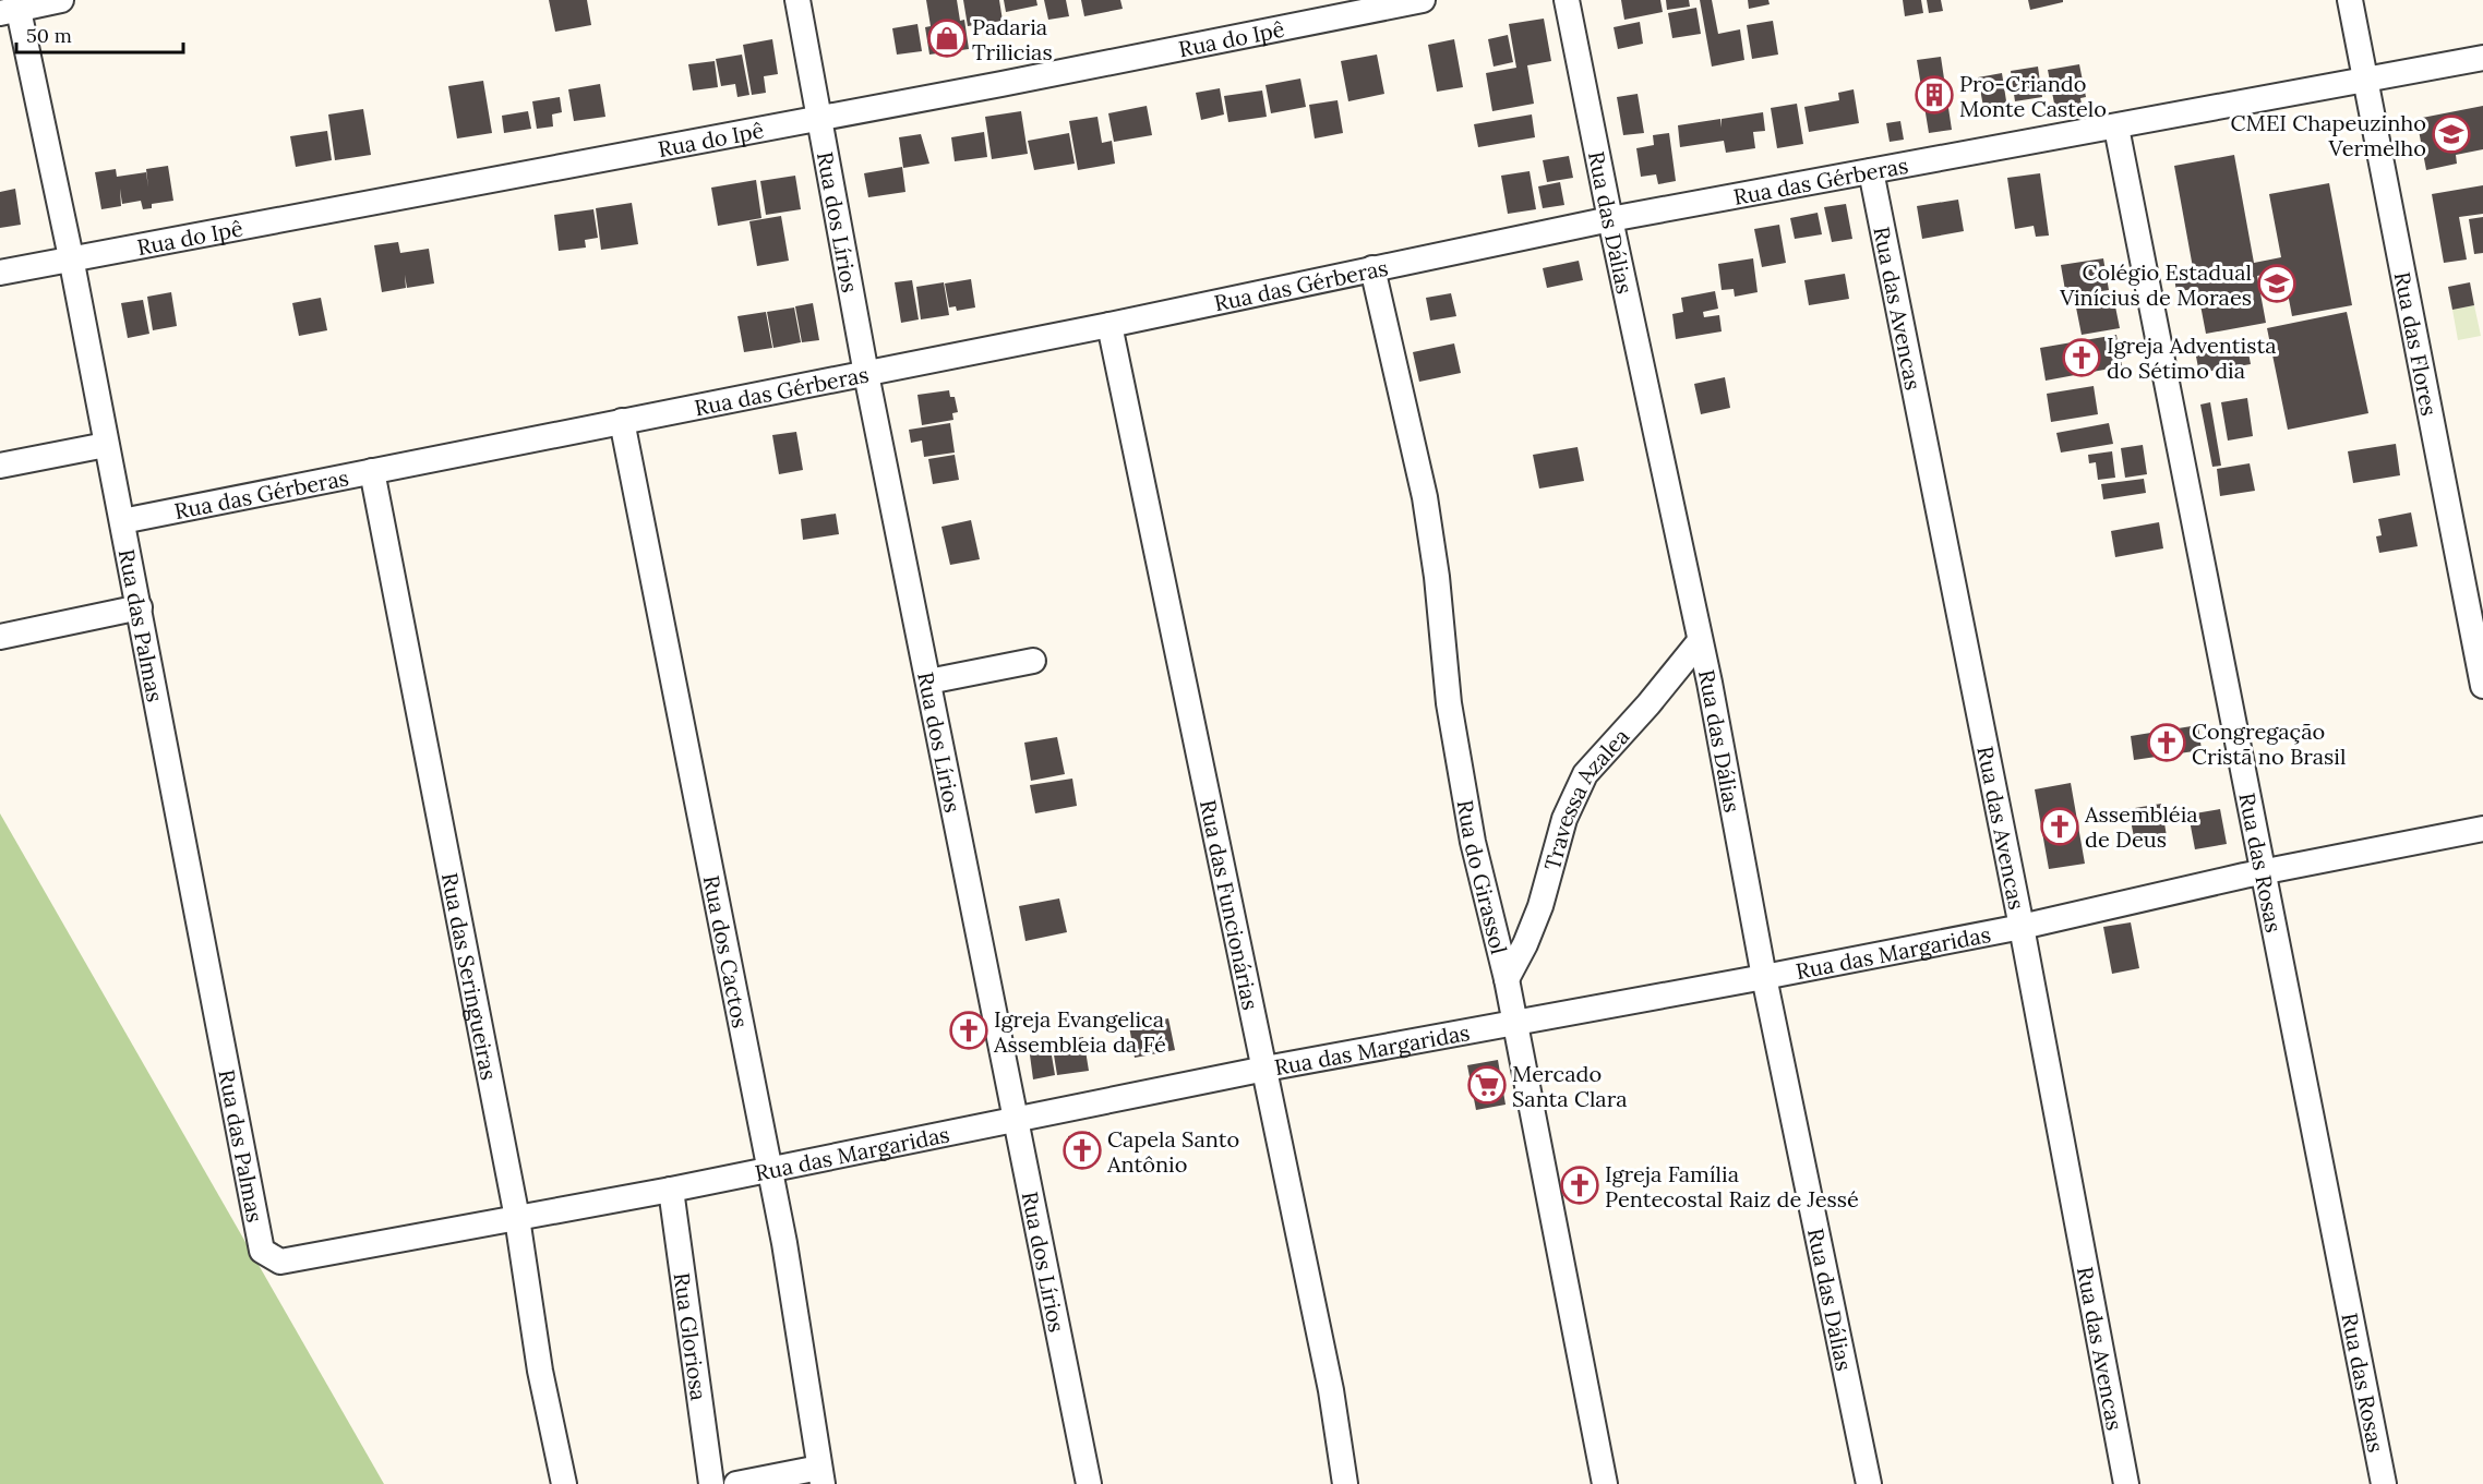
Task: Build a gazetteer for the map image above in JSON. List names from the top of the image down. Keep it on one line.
{"streets":{"street":["Rua do Ipê","Rua das Gérberas","Rua dos Lírios","Rua das Dálias","Rua das Avencas","Rua das Flores","Rua das Palmas","Travessa Azalea","Rua das Rosas","Rua do Girassol","Rua das Funcionárias","Rua dos Cactos","Rua das Margaridas","Rua das Seringueiras","Rua Gloriosa"]},"crossings":[["Rua do Ipê","Rua dos Lírios"],["Rua do Ipê","Rua das Palmas"],["Rua das Gérberas","Rua dos Lírios"],["Rua das Gérberas","Rua das Dálias"],["Rua das Gérberas","Rua das Avencas"],["Rua das Gérberas","Rua das Flores"],["Rua das Gérberas","Rua das Palmas"],["Rua das Gérberas","Rua das Rosas"],["Rua das Gérberas","Rua do Girassol"],["Rua das Gérberas","Rua das Funcionárias"],["Rua das Gérberas","Rua dos Cactos"],["Rua das Gérberas","Rua das Seringueiras"],["Rua dos Lírios","Rua das Margaridas"],["Rua das Dálias","Travessa Azalea"],["Rua das Dálias","Rua das Margaridas"],["Rua das Avencas","Rua das Margaridas"],["Rua das Palmas","Rua das Margaridas"],["Travessa Azalea","Rua do Girassol"],["Rua das Rosas","Rua das Margaridas"],["Rua do Girassol","Rua das Margaridas"],["Rua das Funcionárias","Rua das Margaridas"],["Rua dos Cactos","Rua das Margaridas"],["Rua das Margaridas","Rua das Seringueiras"],["Rua das Margaridas","Rua Gloriosa"]],"places":{"shop":["Padaria Trilicias"],"building":["Pro-Criando Monte Castelo"],"school or university":["CMEI Chapeuzinho Vermelho","Colégio Estadual Vinícius de Moraes"],"church":["Igreja Adventista do Sétimo dia","Congregação Cristã no Brasil","Assembléia de Deus","Igreja Evangelica Assembleia da Fé","Capela Santo Antônio","Igreja Família Pentecostal Raiz de Jessé"],"supermarket":["Mercado Santa Clara"]},"scale_bar":"50 m"}
